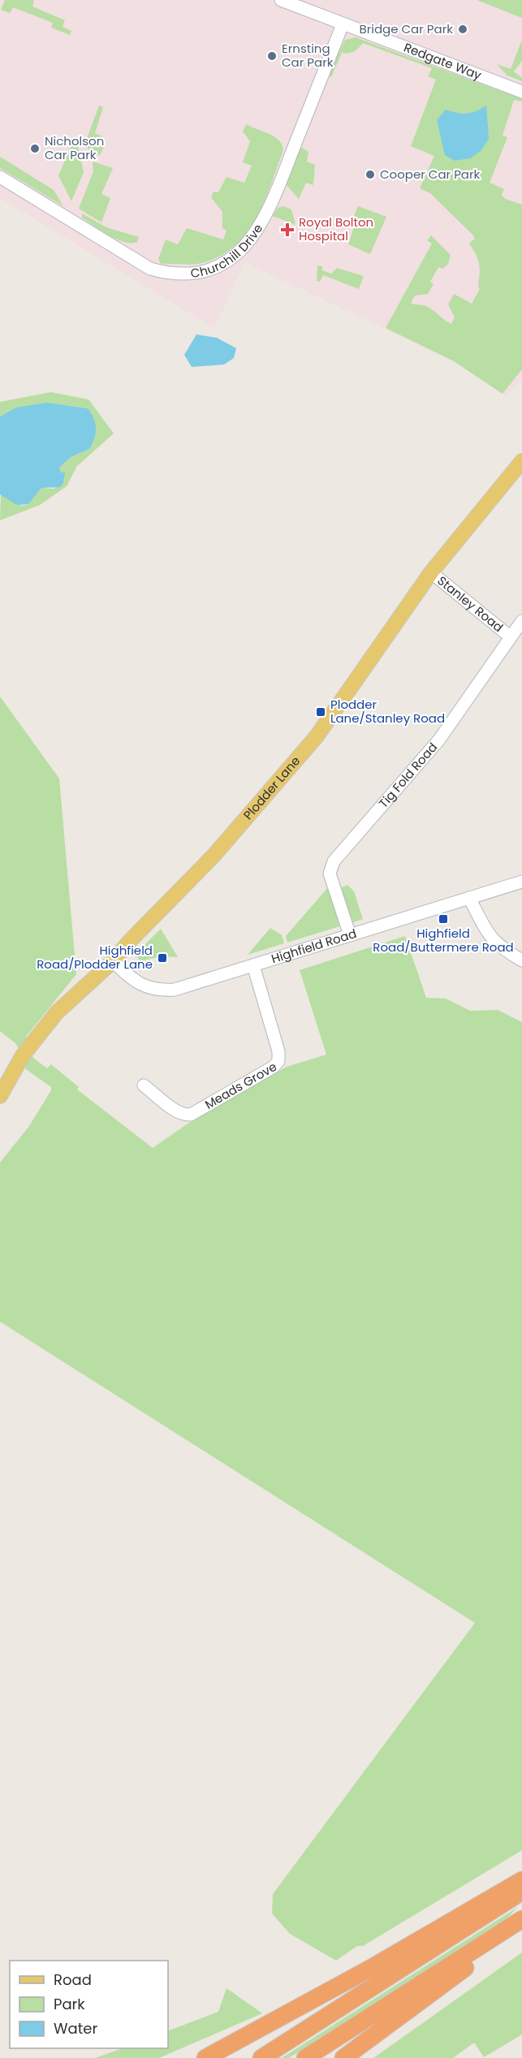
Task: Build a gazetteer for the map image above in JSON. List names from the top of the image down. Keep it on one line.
{"streets":{"main road":["Plodder Lane"],"street":["Redgate Way","Churchill Drive","Stanley Road","Tig Fold Road","Highfield Road","Meads Grove"]},"crossings":[["Redgate Way","Churchill Drive"],["Stanley Road","Tig Fold Road"],["Stanley Road","Plodder Lane"],["Tig Fold Road","Highfield Road"],["Plodder Lane","Highfield Road"],["Highfield Road","Meads Grove"]],"places":{"other":["Bridge Car Park","Ernsting Car Park","Nicholson Car Park","Cooper Car Park"],"health":["Royal Bolton Hospital"],"transit":["Plodder Lane/Stanley Road","Highfield Road/Buttermere Road","Highfield Road/Plodder Lane"]},"legend":["Road","Park","Water"]}
